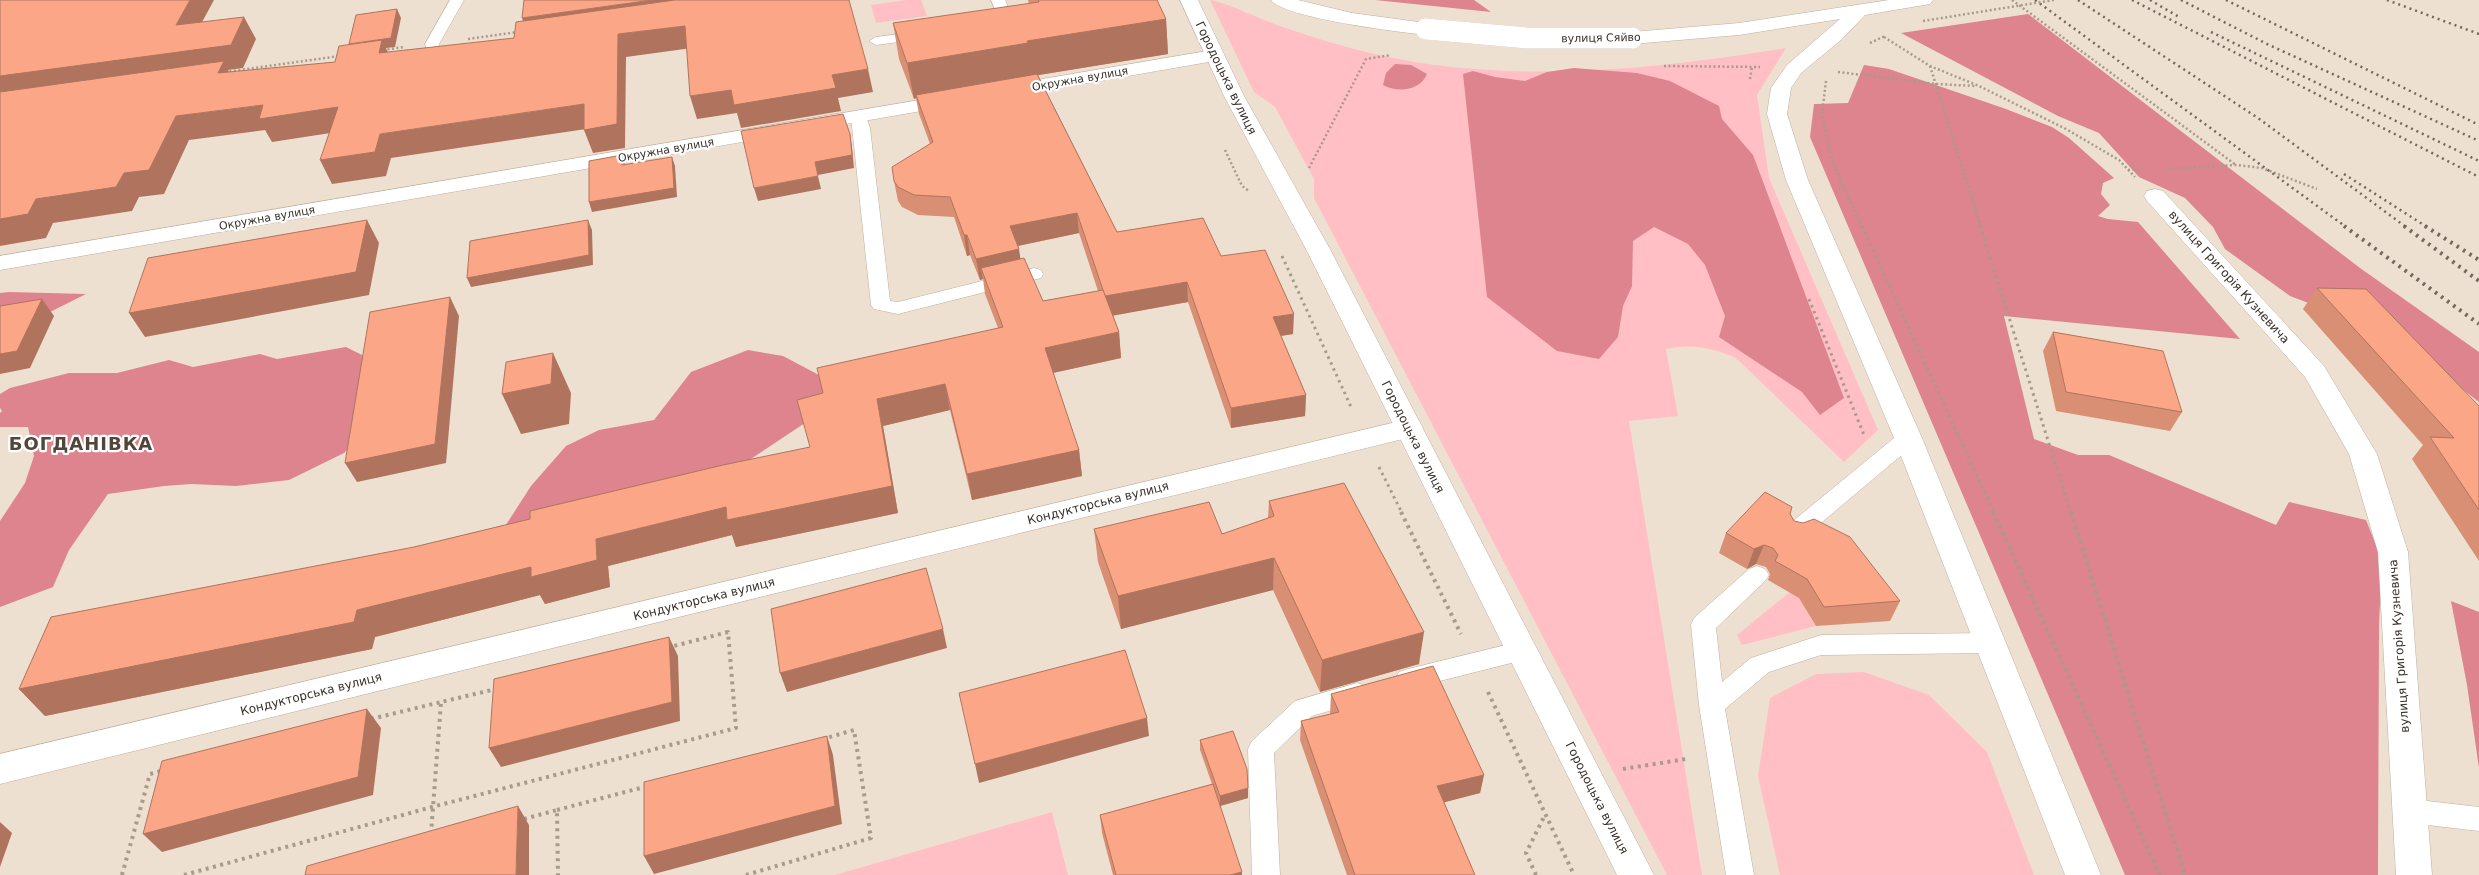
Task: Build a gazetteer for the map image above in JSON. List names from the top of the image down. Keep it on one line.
{"streets":{"main road":["вулиця Сяйво","Городоцька вулиця","Окружна вулиця","вулиця Григорія Кузневича","Кондукторська вулиця"]},"crossings":[["Городоцька вулиця","Окружна вулиця"],["Городоцька вулиця","Кондукторська вулиця"]],"districts":["БОГДАНІВКА"]}
